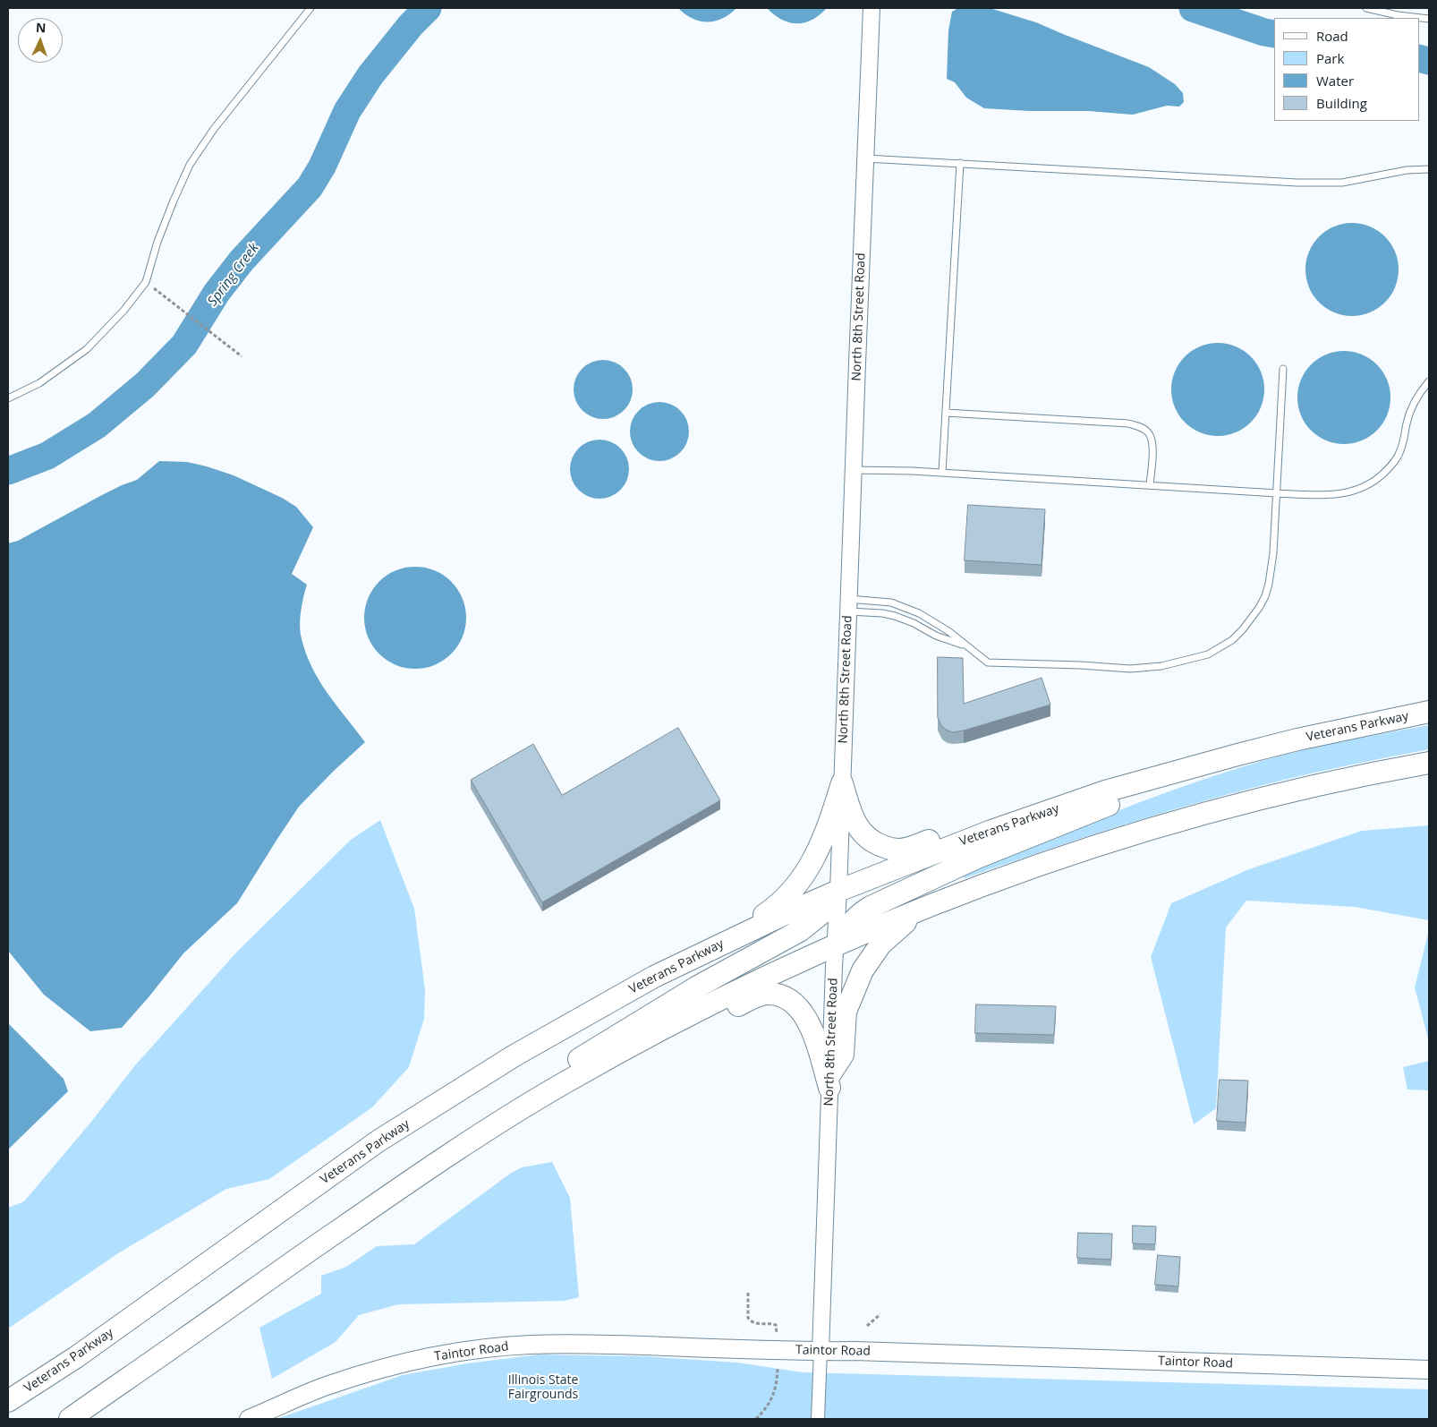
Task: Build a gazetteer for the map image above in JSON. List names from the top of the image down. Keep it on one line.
{"streets":{"highway":["Veterans Parkway"],"main road":["Taintor Road"],"street":["North 8th Street Road"]},"crossings":[["North 8th Street Road","Veterans Parkway"],["North 8th Street Road","Taintor Road"]],"water":["Spring Creek"],"parks":["Illinois State Fairgrounds"],"legend":["Road","Park","Water","Building"],"north":"top"}
